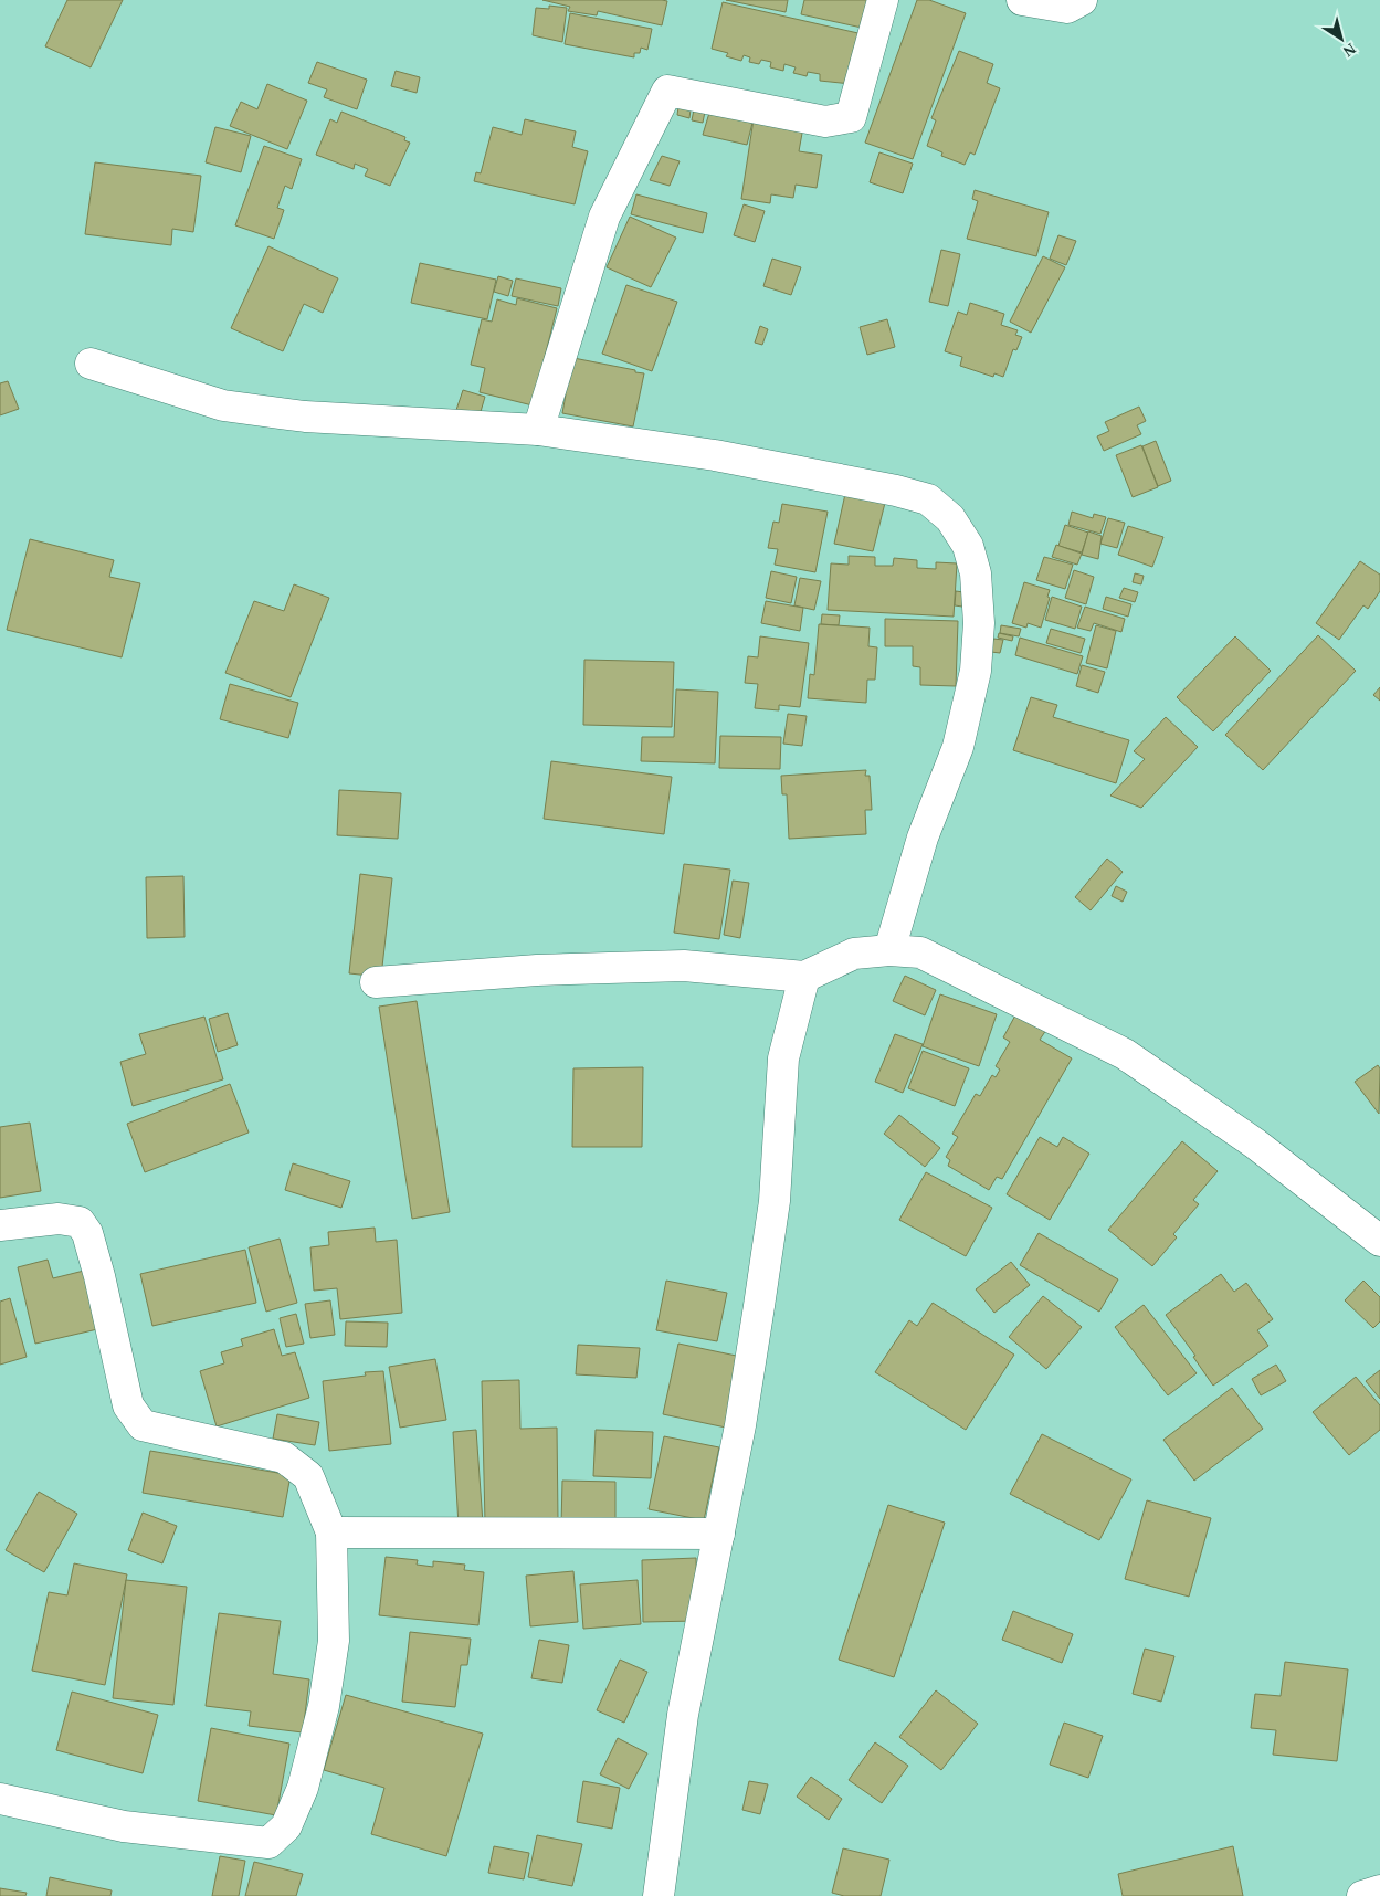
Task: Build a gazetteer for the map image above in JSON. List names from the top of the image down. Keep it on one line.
{"north":"bottom right"}
